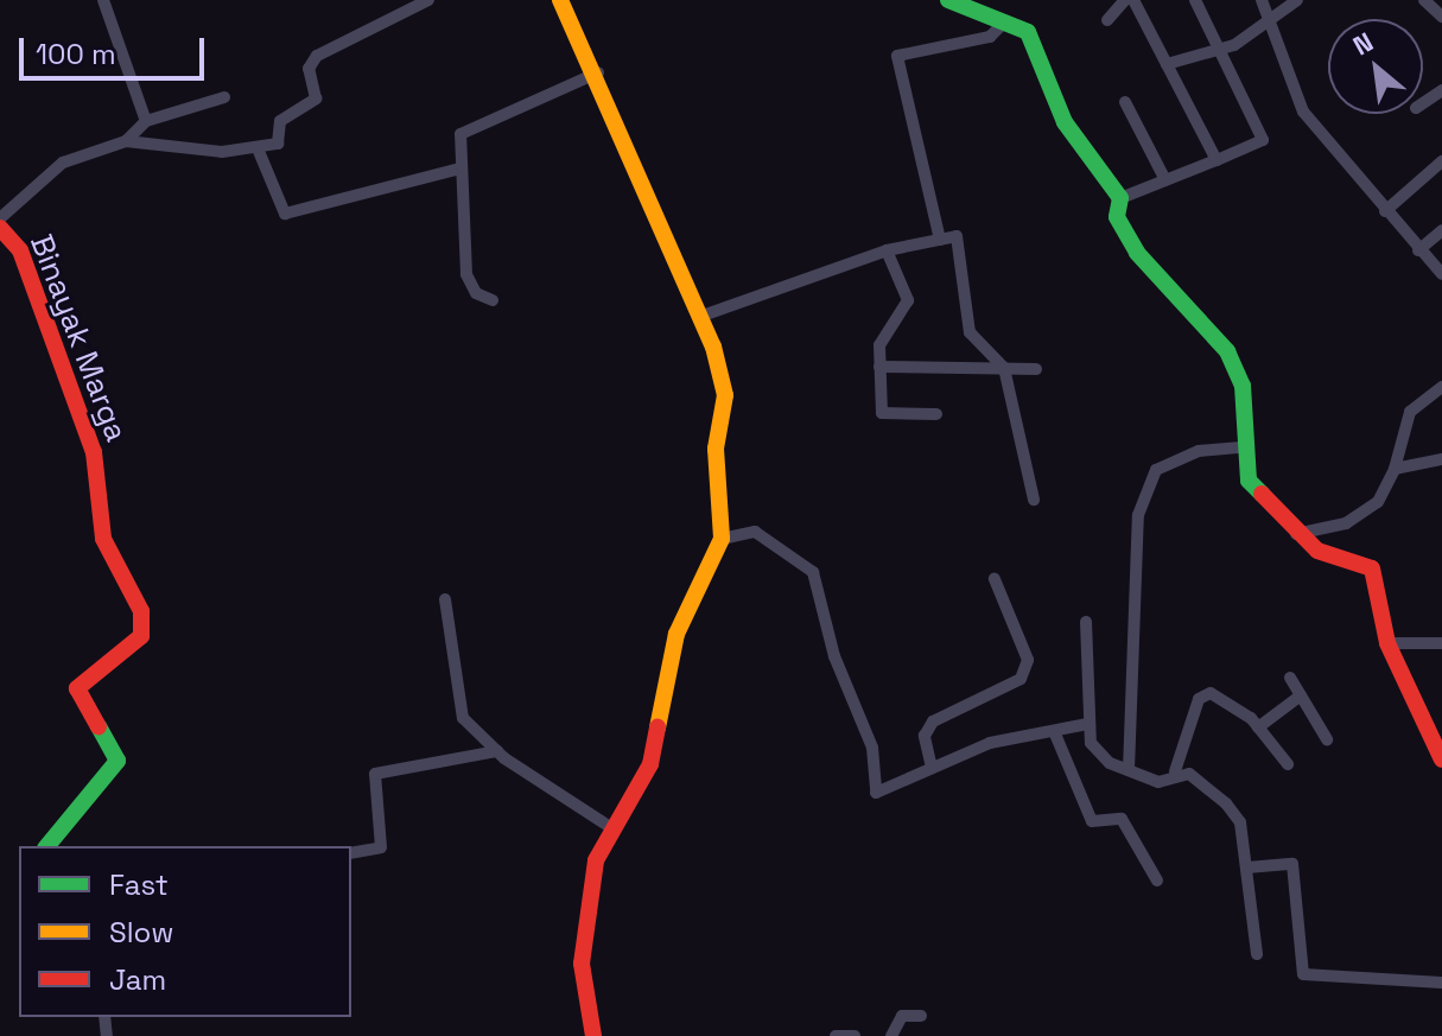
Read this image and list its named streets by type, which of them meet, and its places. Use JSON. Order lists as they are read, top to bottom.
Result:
{
  "streets": {
    "street": ["Binayak Marga"]
  },
  "legend": ["Fast", "Slow", "Jam"],
  "scale_bar": "100 m",
  "north": "top left"
}
